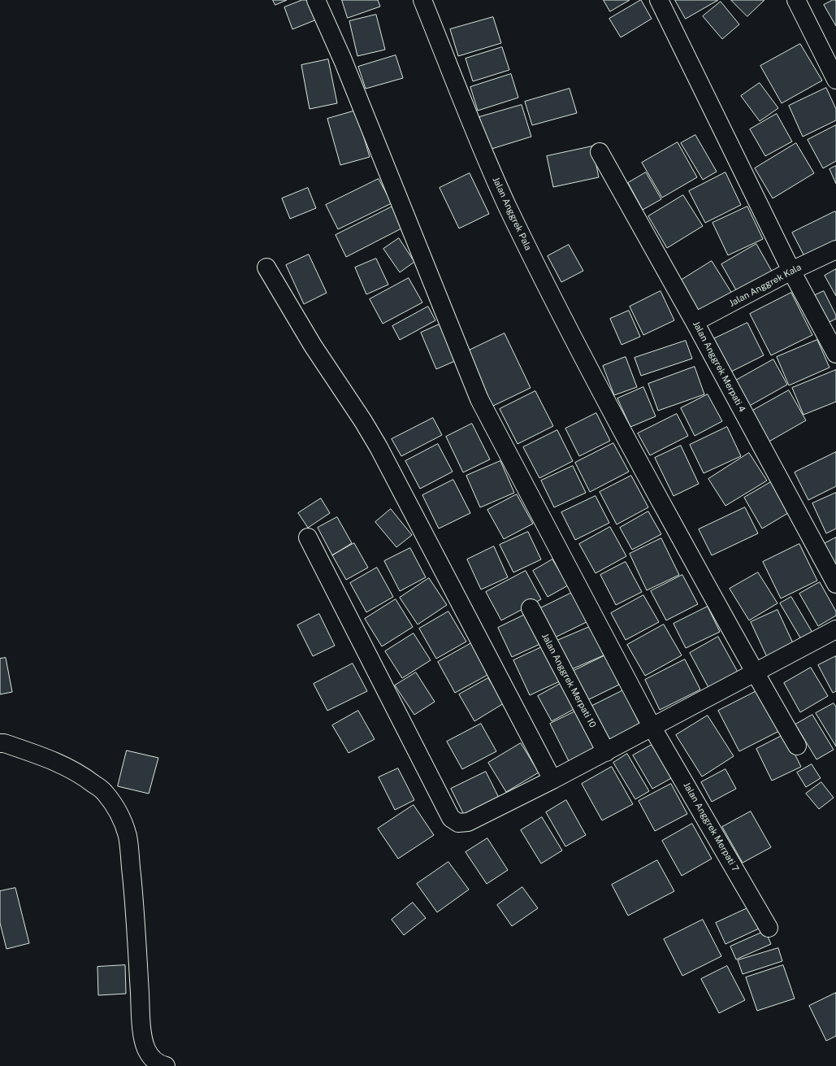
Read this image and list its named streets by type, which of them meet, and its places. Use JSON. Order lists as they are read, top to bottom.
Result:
{
  "streets": {
    "street": [
      "Jalan Anggrek Pala",
      "Jalan Anggrek Kala",
      "Jalan Anggrek Merpati 4",
      "Jalan Anggrek Merpati 10",
      "Jalan Anggrek Merpati 7"
    ]
  },
  "crossings": [
    ["Jalan Anggrek Kala", "Jalan Anggrek Merpati 4"]
  ]
}
